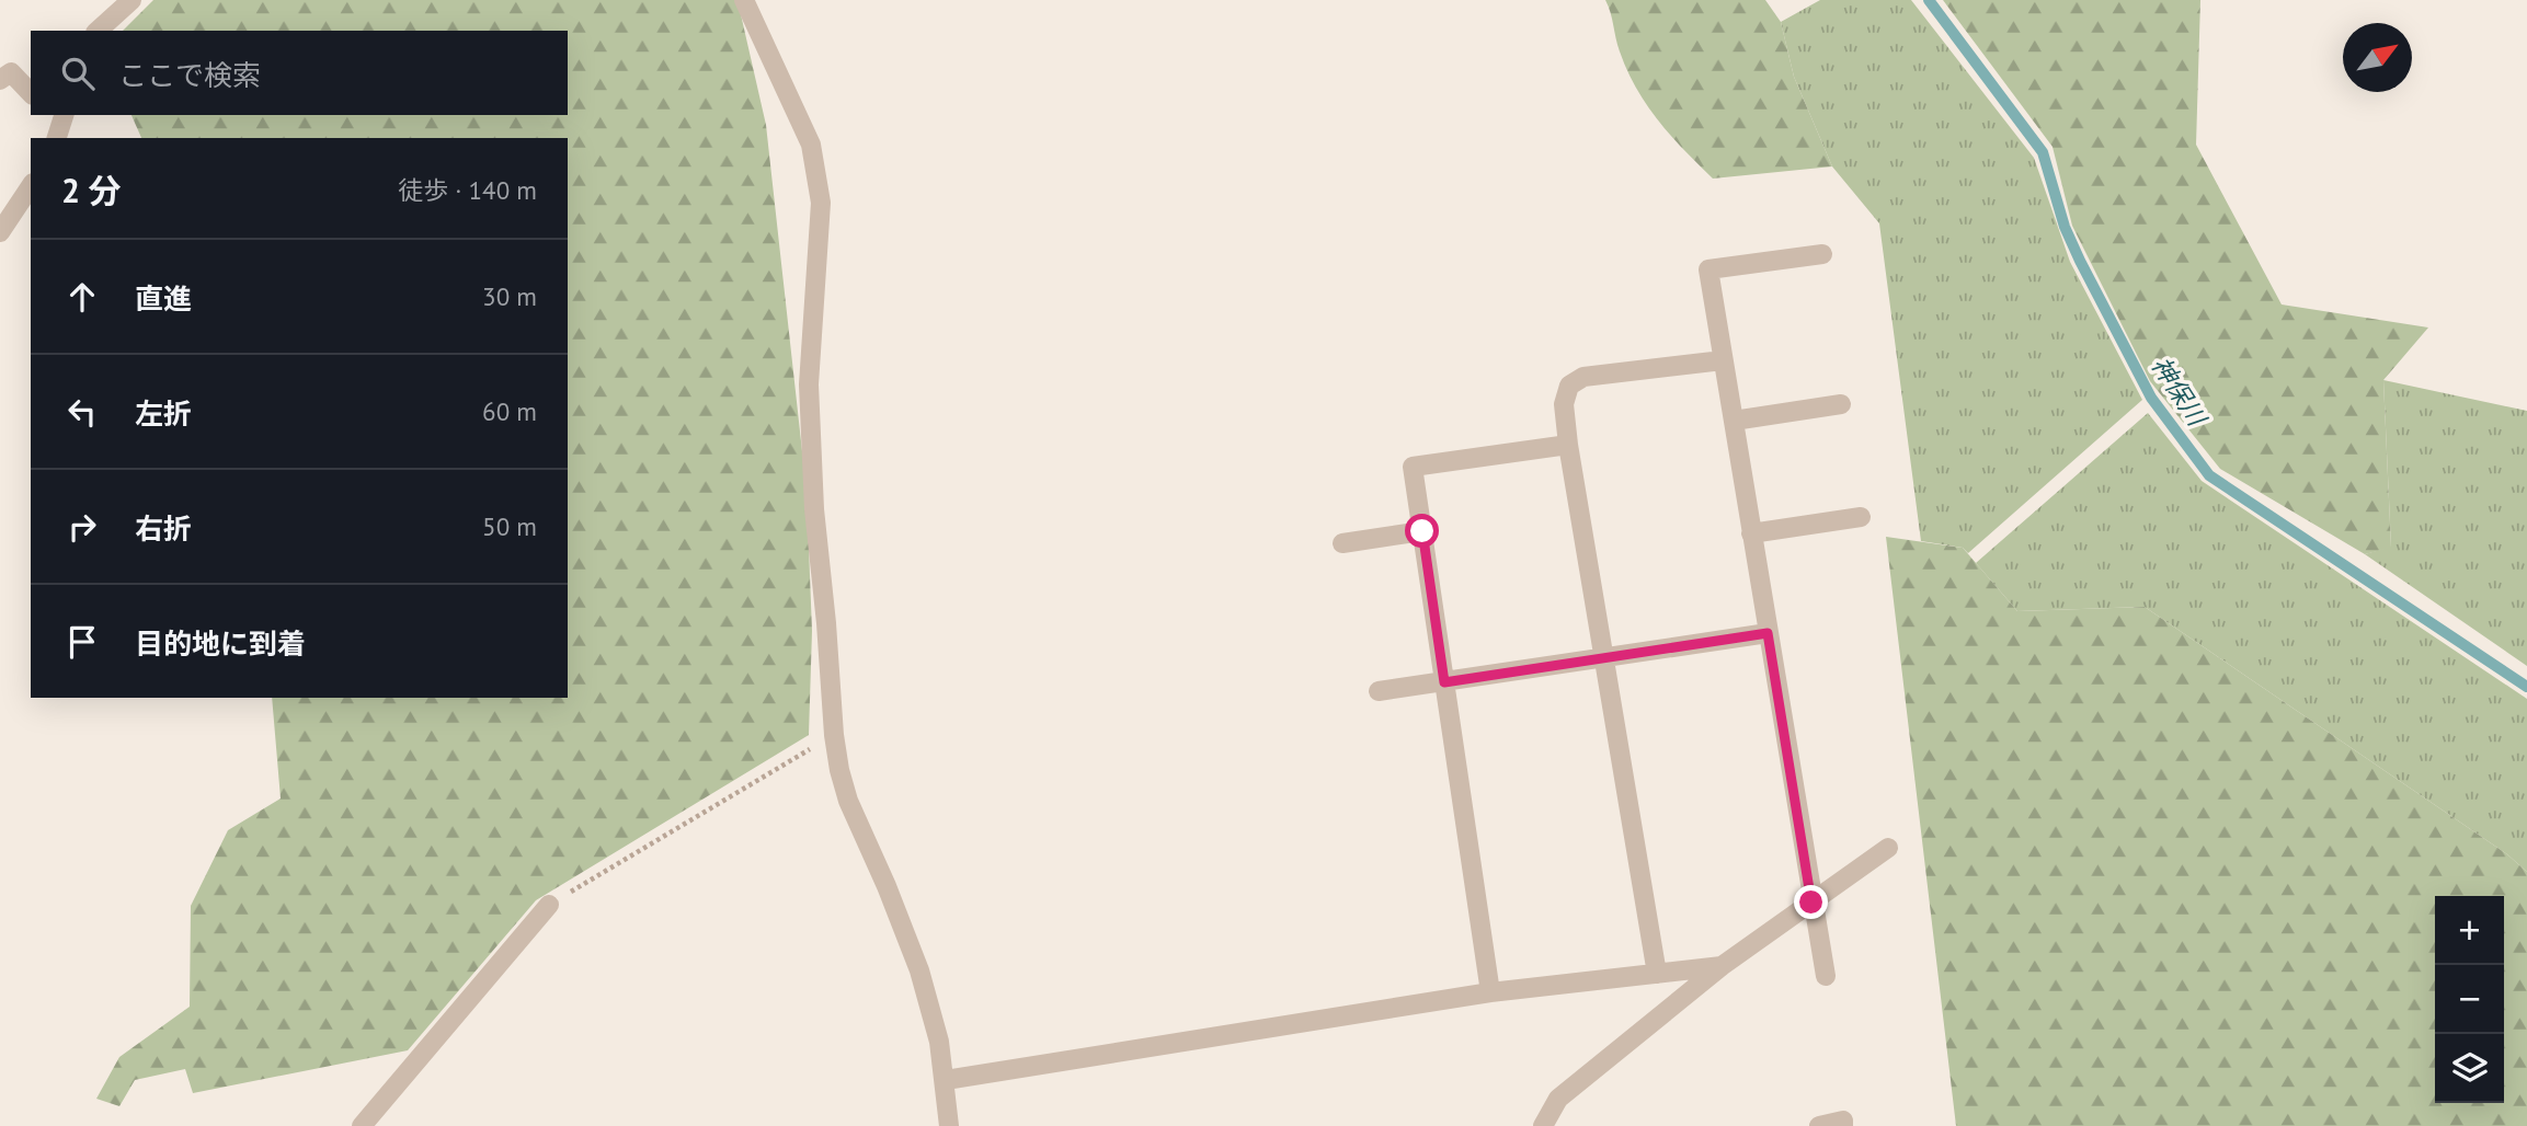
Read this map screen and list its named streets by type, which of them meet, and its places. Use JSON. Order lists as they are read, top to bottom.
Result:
{
  "water": ["神保川"],
  "north": "top right",
  "page": {
    "search": "ここで検索",
    "heading": ["2 分", "徒歩 · 140 m"],
    "list": [
      ["直進", "30 m"],
      ["左折", "60 m"],
      ["右折", "50 m"],
      "目的地に到着"
    ],
    "map_buttons": ["+", "−"]
  }
}
